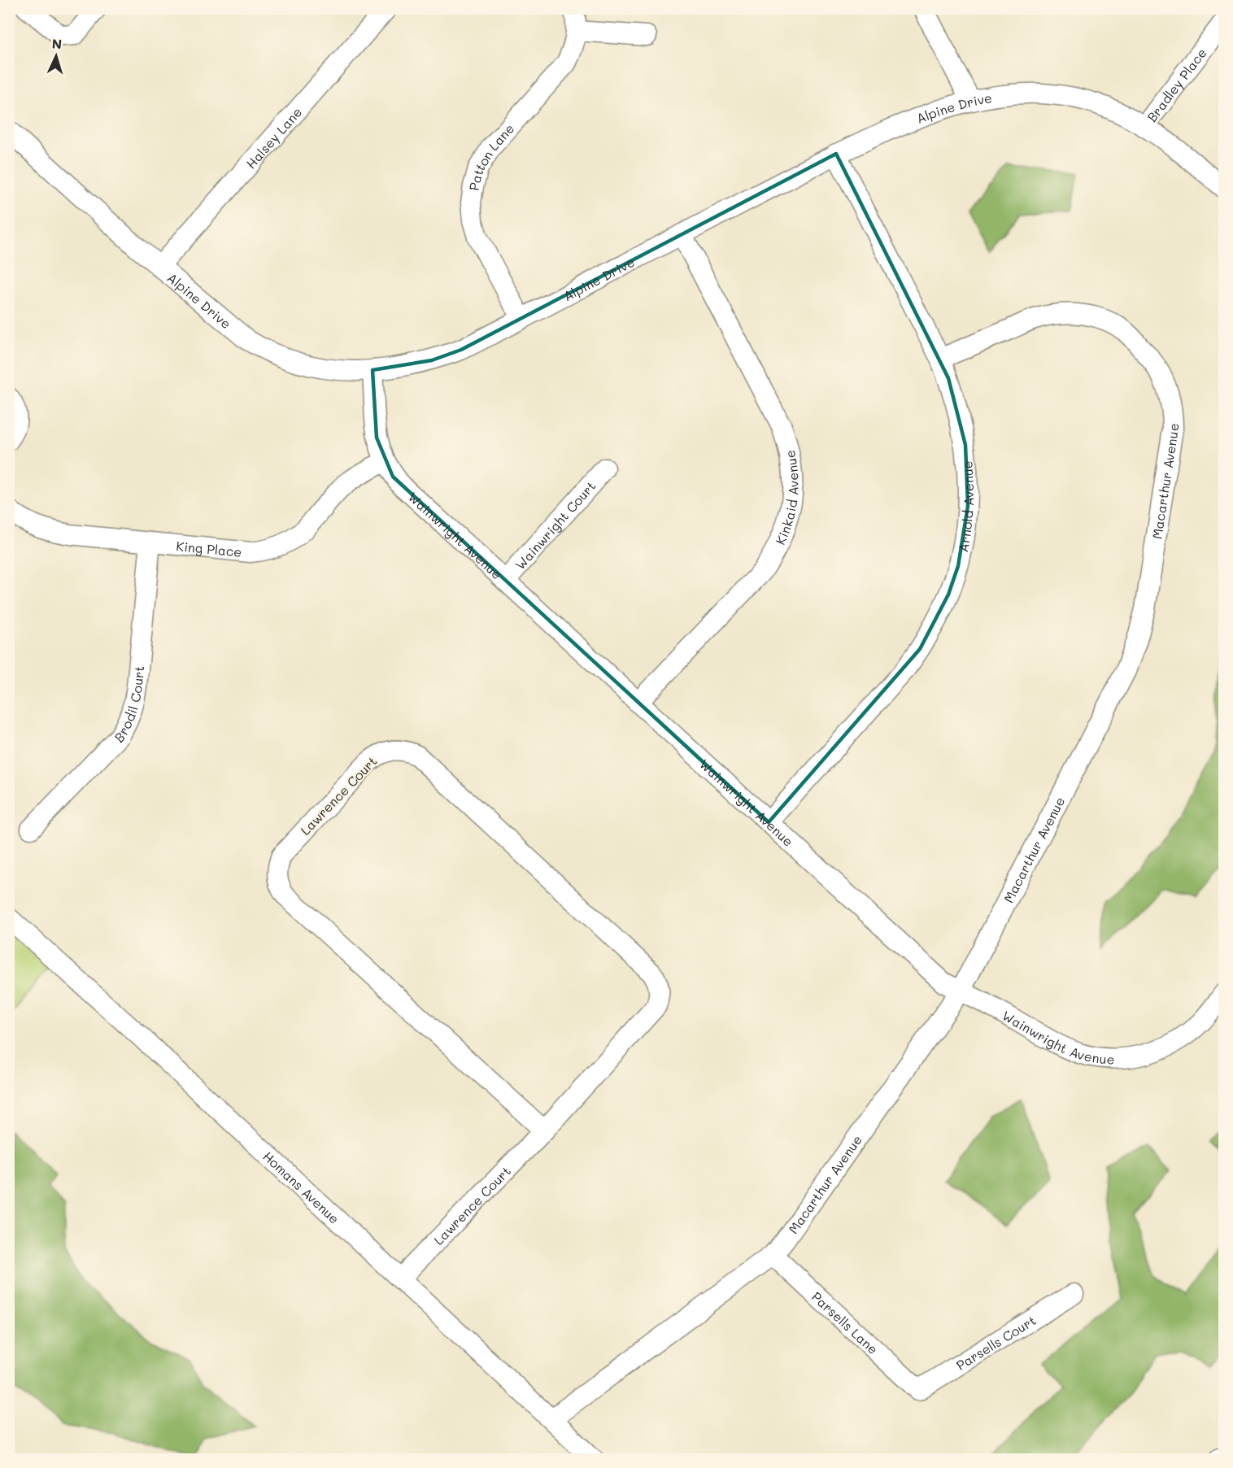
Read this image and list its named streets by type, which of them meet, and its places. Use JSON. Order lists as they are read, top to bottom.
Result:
{
  "streets": {
    "street": [
      "Bradley Place",
      "Alpine Drive",
      "Halsey Lane",
      "Patton Lane",
      "Macarthur Avenue",
      "Kinkaid Avenue",
      "Arnold Avenue",
      "Wainwright Court",
      "Wainwright Avenue",
      "King Place",
      "Brodil Court",
      "Lawrence Court",
      "Homans Avenue",
      "Parsells Lane",
      "Parsells Court"
    ]
  },
  "crossings": [
    ["Bradley Place", "Alpine Drive"],
    ["Alpine Drive", "Halsey Lane"],
    ["Alpine Drive", "Patton Lane"],
    ["Alpine Drive", "Kinkaid Avenue"],
    ["Alpine Drive", "Arnold Avenue"],
    ["Alpine Drive", "Wainwright Avenue"],
    ["Macarthur Avenue", "Arnold Avenue"],
    ["Macarthur Avenue", "Wainwright Avenue"],
    ["Macarthur Avenue", "Homans Avenue"],
    ["Macarthur Avenue", "Parsells Lane"],
    ["Kinkaid Avenue", "Wainwright Avenue"],
    ["Arnold Avenue", "Wainwright Avenue"],
    ["Wainwright Court", "Wainwright Avenue"],
    ["Wainwright Avenue", "King Place"],
    ["King Place", "Brodil Court"],
    ["Lawrence Court", "Homans Avenue"],
    ["Parsells Lane", "Parsells Court"]
  ],
  "north": "top"
}
